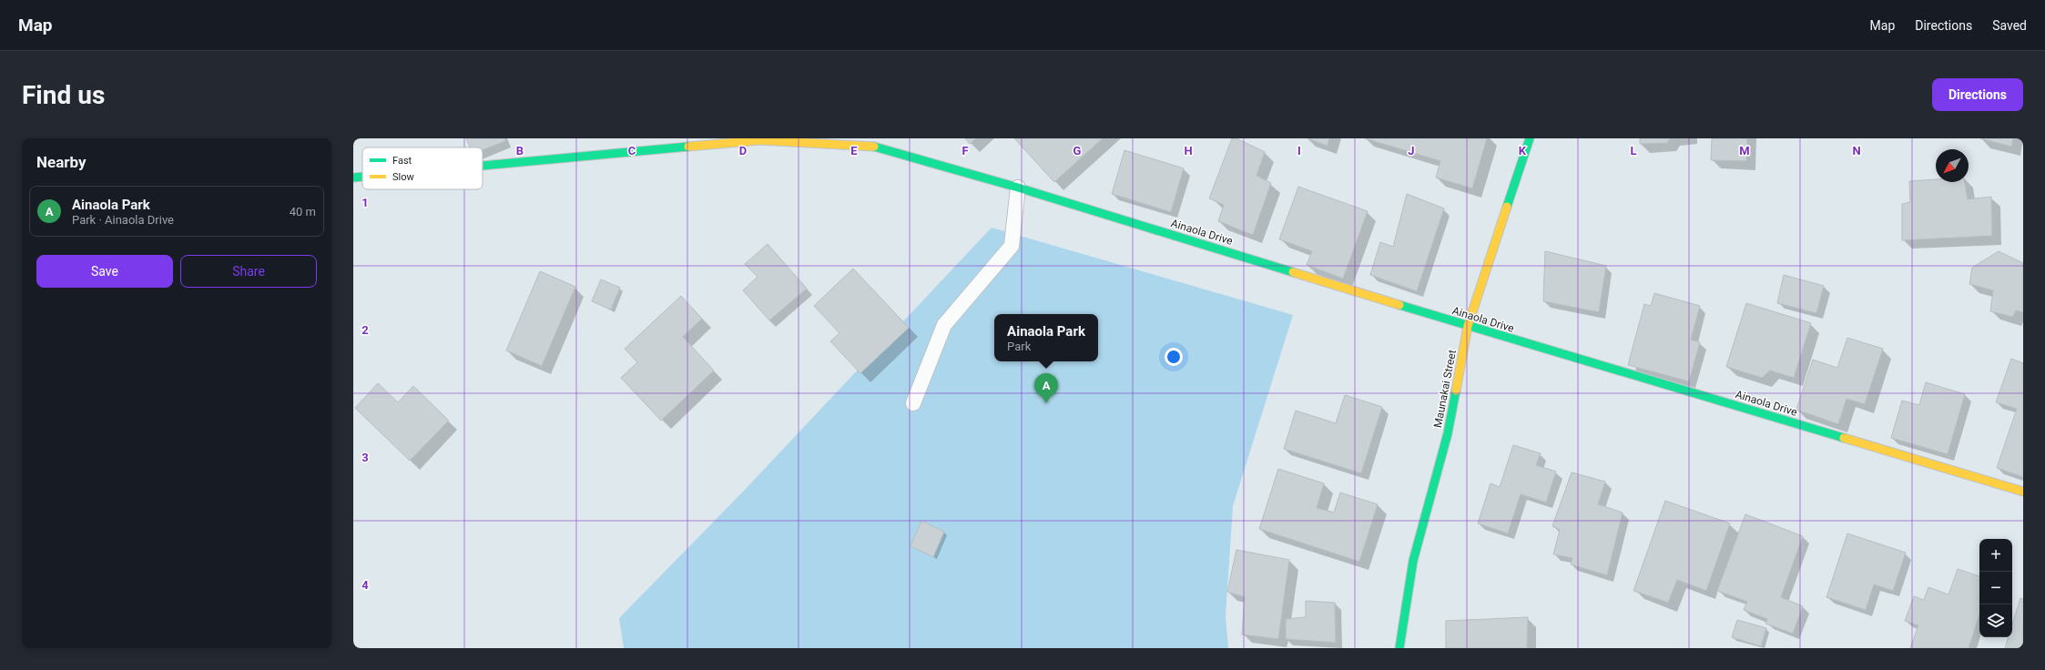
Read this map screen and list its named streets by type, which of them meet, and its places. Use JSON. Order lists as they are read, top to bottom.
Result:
{
  "streets": {
    "street": ["Ainaola Drive", "Maunakai Street"]
  },
  "crossings": [
    ["Ainaola Drive", "Maunakai Street"]
  ],
  "legend": ["Fast", "Slow"],
  "north": "bottom left",
  "page": {
    "header": "Map",
    "nav": ["Map", "Directions", "Saved"],
    "buttons": [
      "Directions",
      ["Save", "Share"]
    ],
    "title": "Find us",
    "heading": "Nearby",
    "list": [
      {
        "mark": "A",
        "name": "Ainaola Park",
        "note": "Park · Ainaola Drive",
        "value": "40 m"
      }
    ],
    "popup": ["Ainaola Park", "Park"],
    "pins": "A",
    "map_buttons": ["+", "−"]
  },
  "grid": {
    "columns": [
      "B",
      "C",
      "D",
      "E",
      "F",
      "G",
      "H",
      "I",
      "J",
      "K",
      "L",
      "M",
      "N"
    ],
    "rows": [
      "1",
      "2",
      "3",
      "4"
    ]
  }
}
